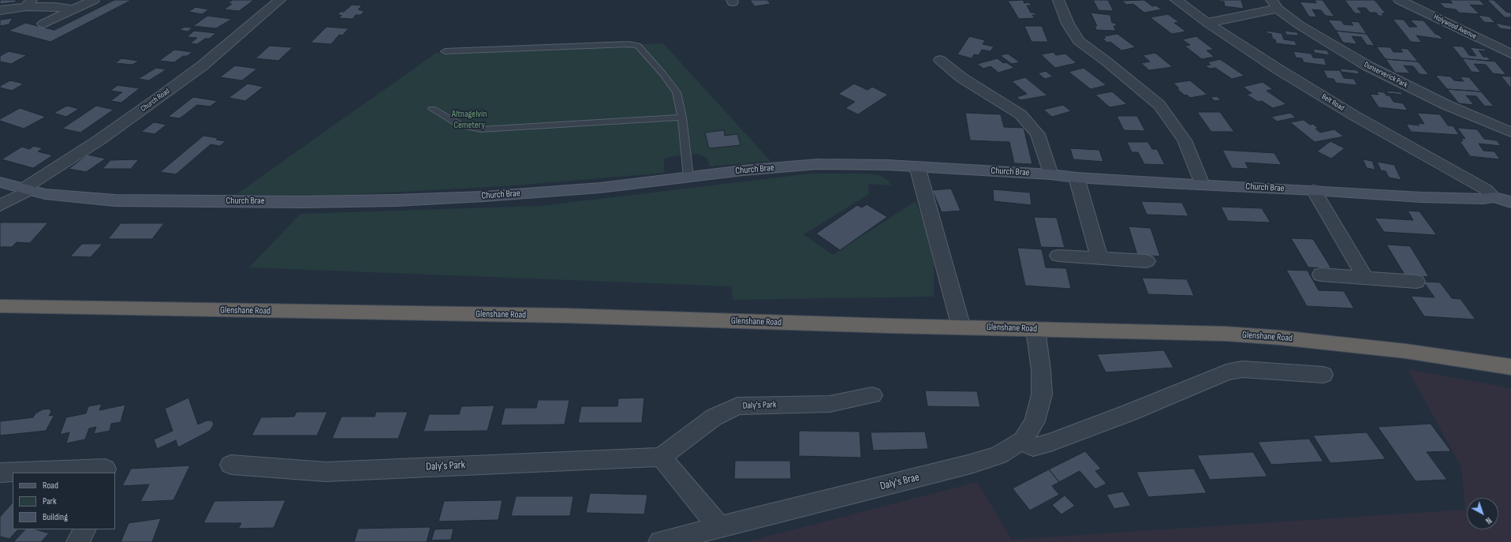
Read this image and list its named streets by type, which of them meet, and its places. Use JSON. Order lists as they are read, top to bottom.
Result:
{
  "streets": {
    "highway": ["Glenshane Road"],
    "main road": ["Church Brae"],
    "street": [
      "Holywood Avenue",
      "Dunserverick Park",
      "Church Road",
      "Belt Road",
      "Daly's Park",
      "Daly's Brae"
    ]
  },
  "crossings": [
    ["Church Road", "Church Brae"],
    ["Belt Road", "Church Brae"],
    ["Glenshane Road", "Daly's Brae"]
  ],
  "parks": ["Altnagelvin Cemetery"],
  "legend": ["Road", "Park", "Building"],
  "north": "bottom right"
}
